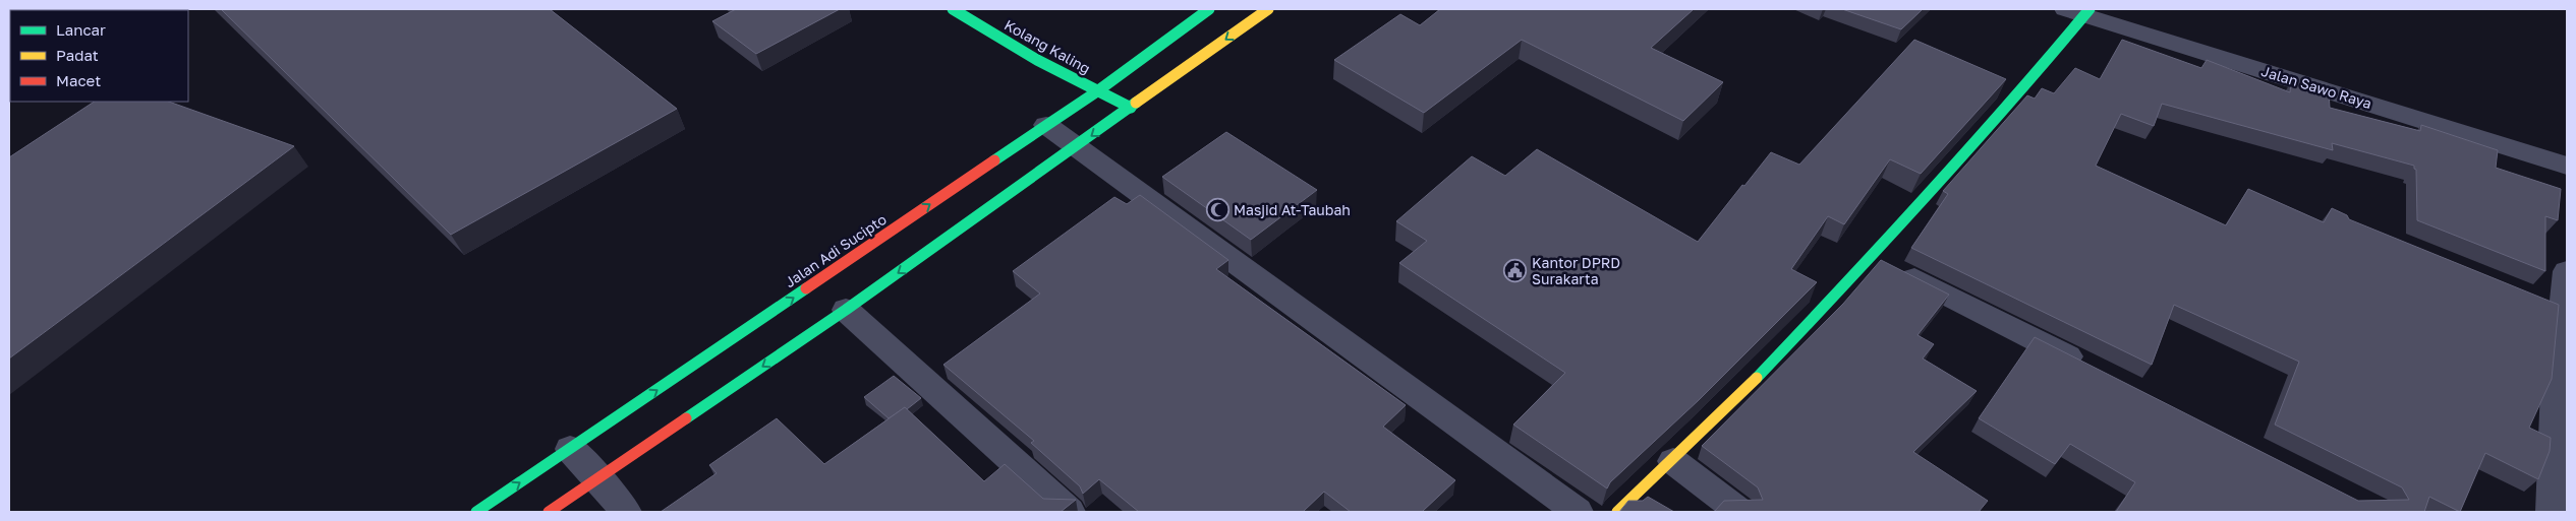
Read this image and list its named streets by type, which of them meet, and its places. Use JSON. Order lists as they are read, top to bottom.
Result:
{
  "streets": {
    "main road": ["Kolang Kaling", "Jalan Adi Sucipto"],
    "street": ["Jalan Sawo Raya"]
  },
  "crossings": [
    ["Kolang Kaling", "Jalan Adi Sucipto"]
  ],
  "places": {
    "mosque": ["Masjid At-Taubah"],
    "public building": ["Kantor DPRD Surakarta"]
  },
  "legend": ["Lancar", "Padat", "Macet"]
}
